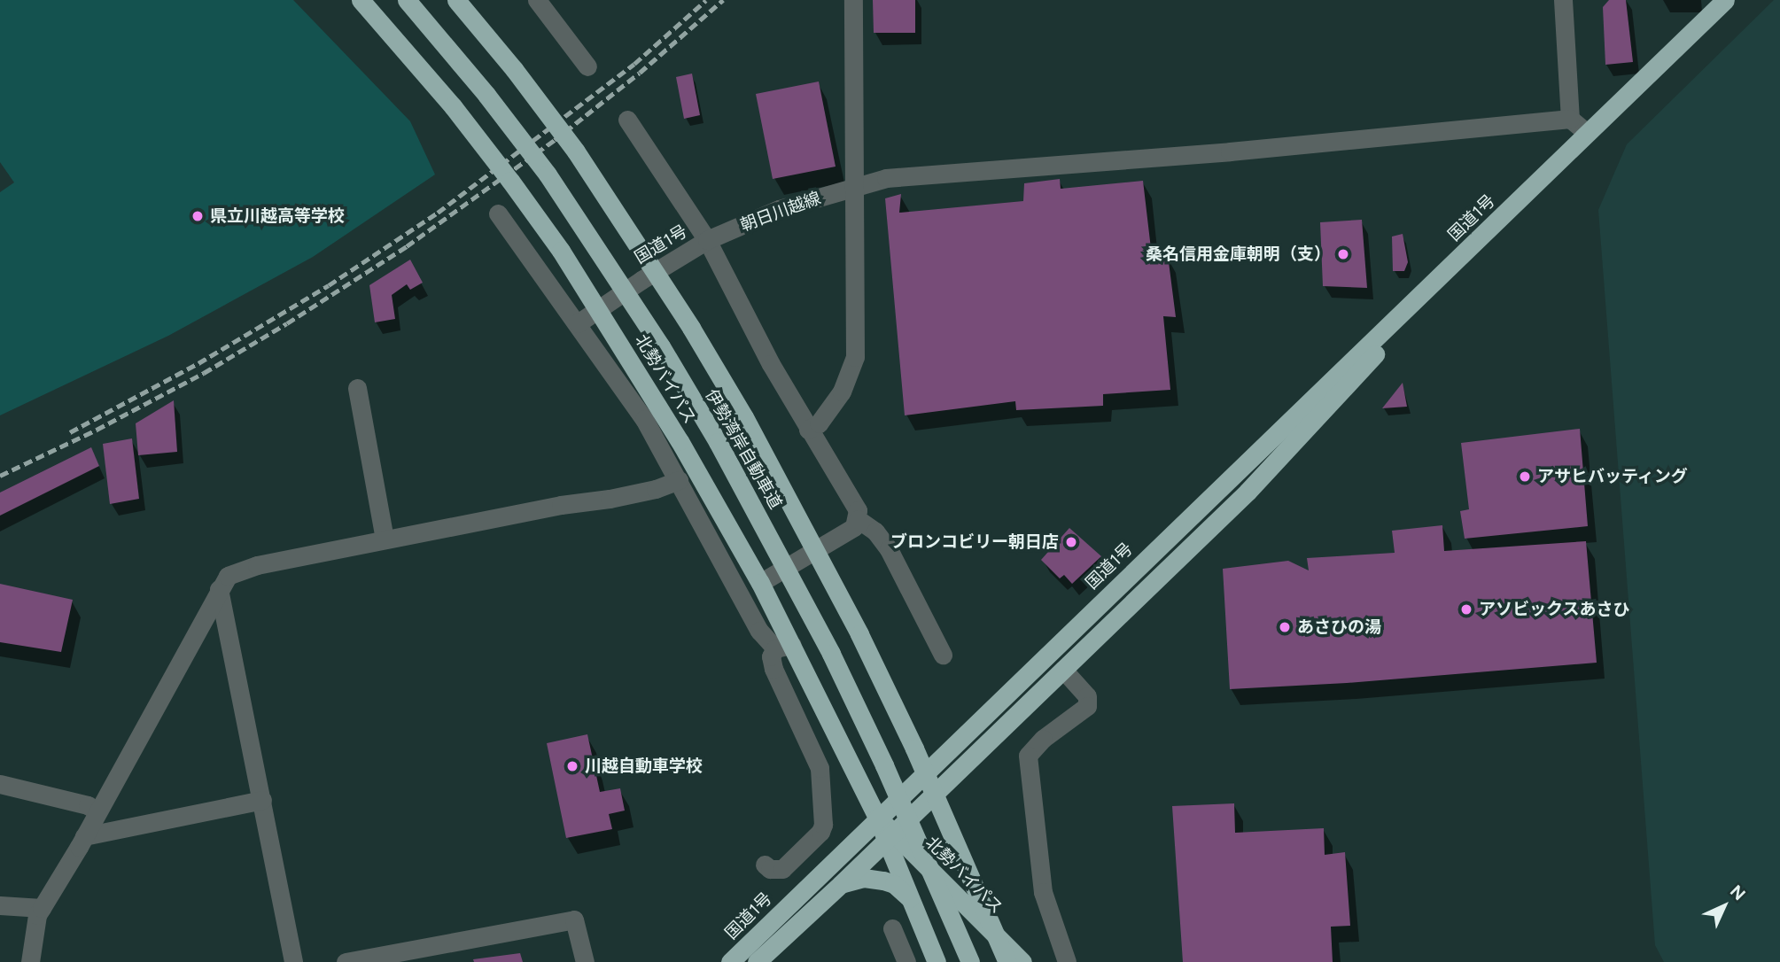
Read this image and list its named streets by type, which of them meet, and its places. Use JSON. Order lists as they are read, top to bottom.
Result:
{
  "streets": {
    "highway": ["国道1号", "北勢バイパス", "伊勢湾岸自動車道"],
    "street": ["朝日川越線"]
  },
  "crossings": [
    ["朝日川越線", "国道1号"],
    ["国道1号", "北勢バイパス"]
  ],
  "places": [
    "県立川越高等学校",
    "桑名信用金庫朝明（支）",
    "アサヒバッティング",
    "ブロンコビリー朝日店",
    "アソビックスあさひ",
    "あさひの湯",
    "川越自動車学校"
  ],
  "north": "top right"
}
